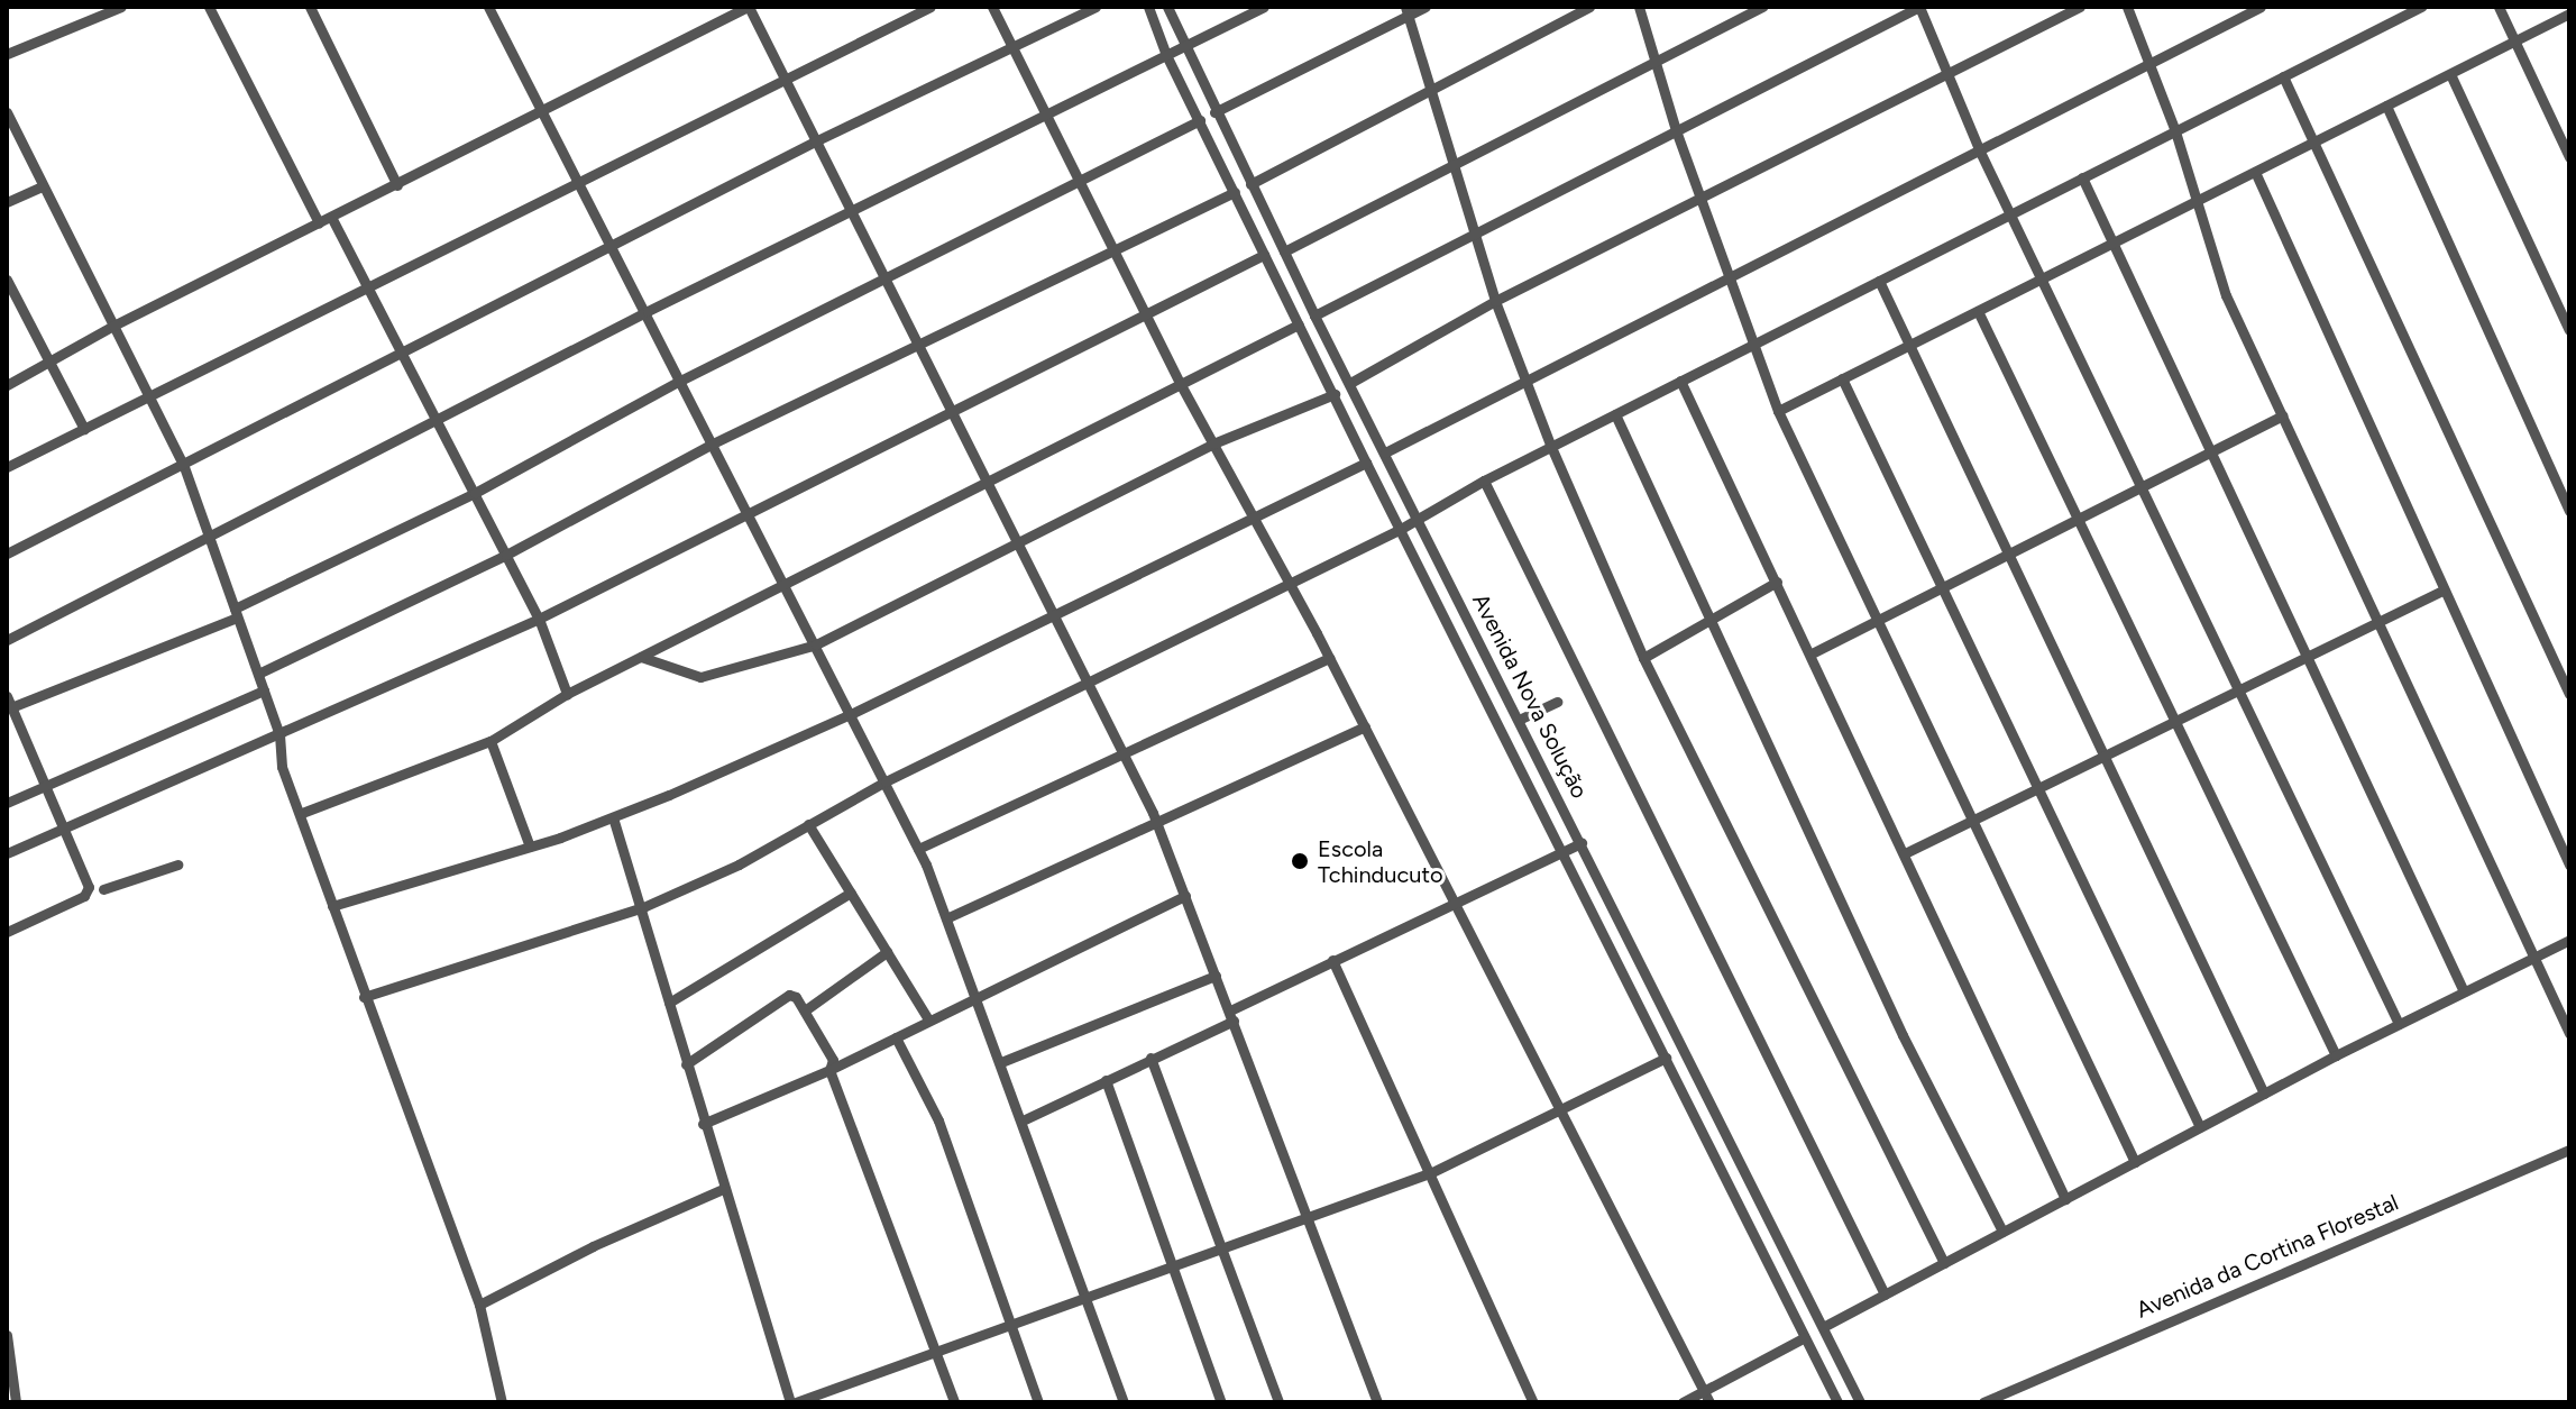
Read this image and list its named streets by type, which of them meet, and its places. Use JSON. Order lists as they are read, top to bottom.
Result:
{
  "streets": {
    "street": ["Avenida Nova Solução", "Avenida da Cortina Florestal"]
  },
  "places": ["Escola Tchinducuto"]
}
